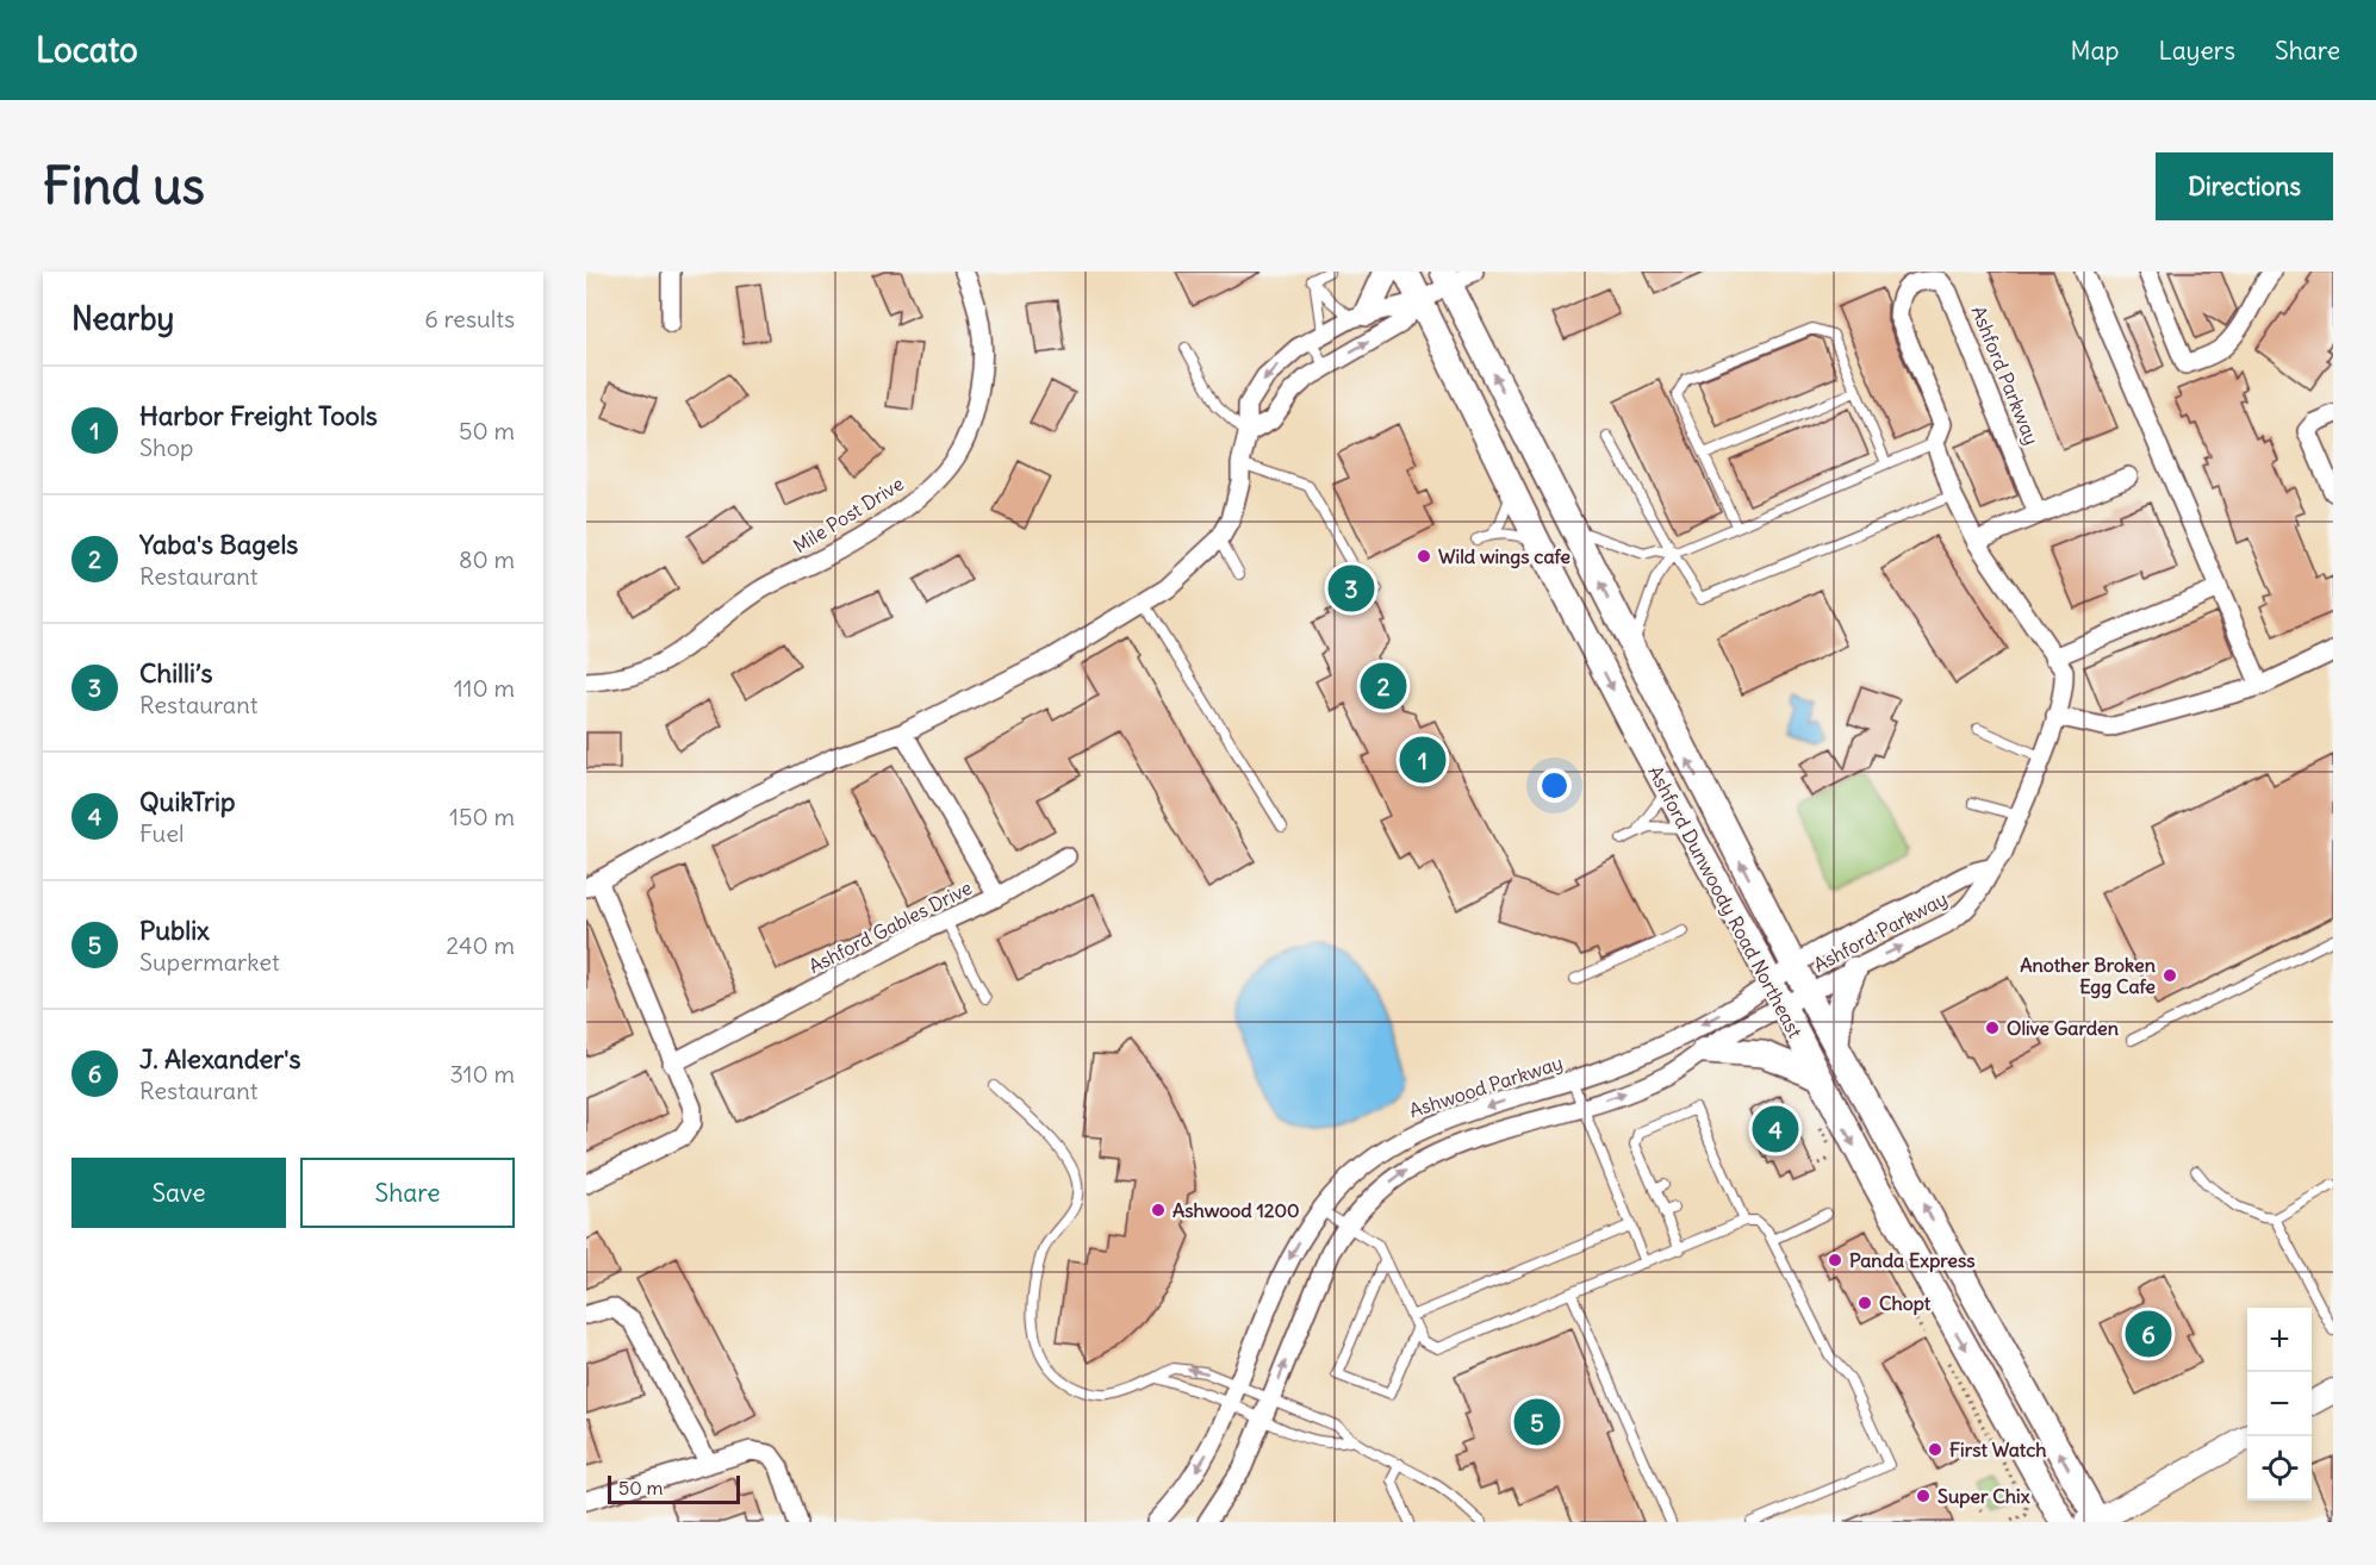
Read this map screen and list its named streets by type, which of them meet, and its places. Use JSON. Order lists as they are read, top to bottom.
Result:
{
  "streets": {
    "main road": ["Ashford Dunwoody Road Northeast"],
    "street": [
      "Ashford Parkway",
      "Mile Post Drive",
      "Ashford Gables Drive",
      "Ashwood Parkway"
    ]
  },
  "crossings": [
    ["Ashford Parkway", "Ashford Dunwoody Road Northeast"],
    ["Ashford Parkway", "Ashwood Parkway"],
    ["Ashford Dunwoody Road Northeast", "Ashwood Parkway"]
  ],
  "places": [
    "Wild wings cafe",
    "Another Broken Egg Cafe",
    "Olive Garden",
    "Ashwood 1200",
    "Panda Express",
    "Chopt",
    "First Watch",
    "Super Chix"
  ],
  "scale_bar": "50 m",
  "page": {
    "header": "Locato",
    "nav": ["Map", "Layers", "Share"],
    "buttons": [
      "Directions",
      ["Save", "Share"]
    ],
    "title": "Find us",
    "heading": ["Nearby", "6 results"],
    "list": [
      {
        "mark": "1",
        "name": "Harbor Freight Tools",
        "note": "Shop",
        "value": "50 m"
      },
      {
        "mark": "2",
        "name": "Yaba's Bagels",
        "note": "Restaurant",
        "value": "80 m"
      },
      {
        "mark": "3",
        "name": "Chilli’s",
        "note": "Restaurant",
        "value": "110 m"
      },
      {
        "mark": "4",
        "name": "QuikTrip",
        "note": "Fuel",
        "value": "150 m"
      },
      {
        "mark": "5",
        "name": "Publix",
        "note": "Supermarket",
        "value": "240 m"
      },
      {
        "mark": "6",
        "name": "J. Alexander's",
        "note": "Restaurant",
        "value": "310 m"
      }
    ],
    "pins": [
      "3",
      "2",
      "1",
      "4",
      "6",
      "5"
    ],
    "map_buttons": ["+", "−"],
    "scale": "50 m"
  }
}
